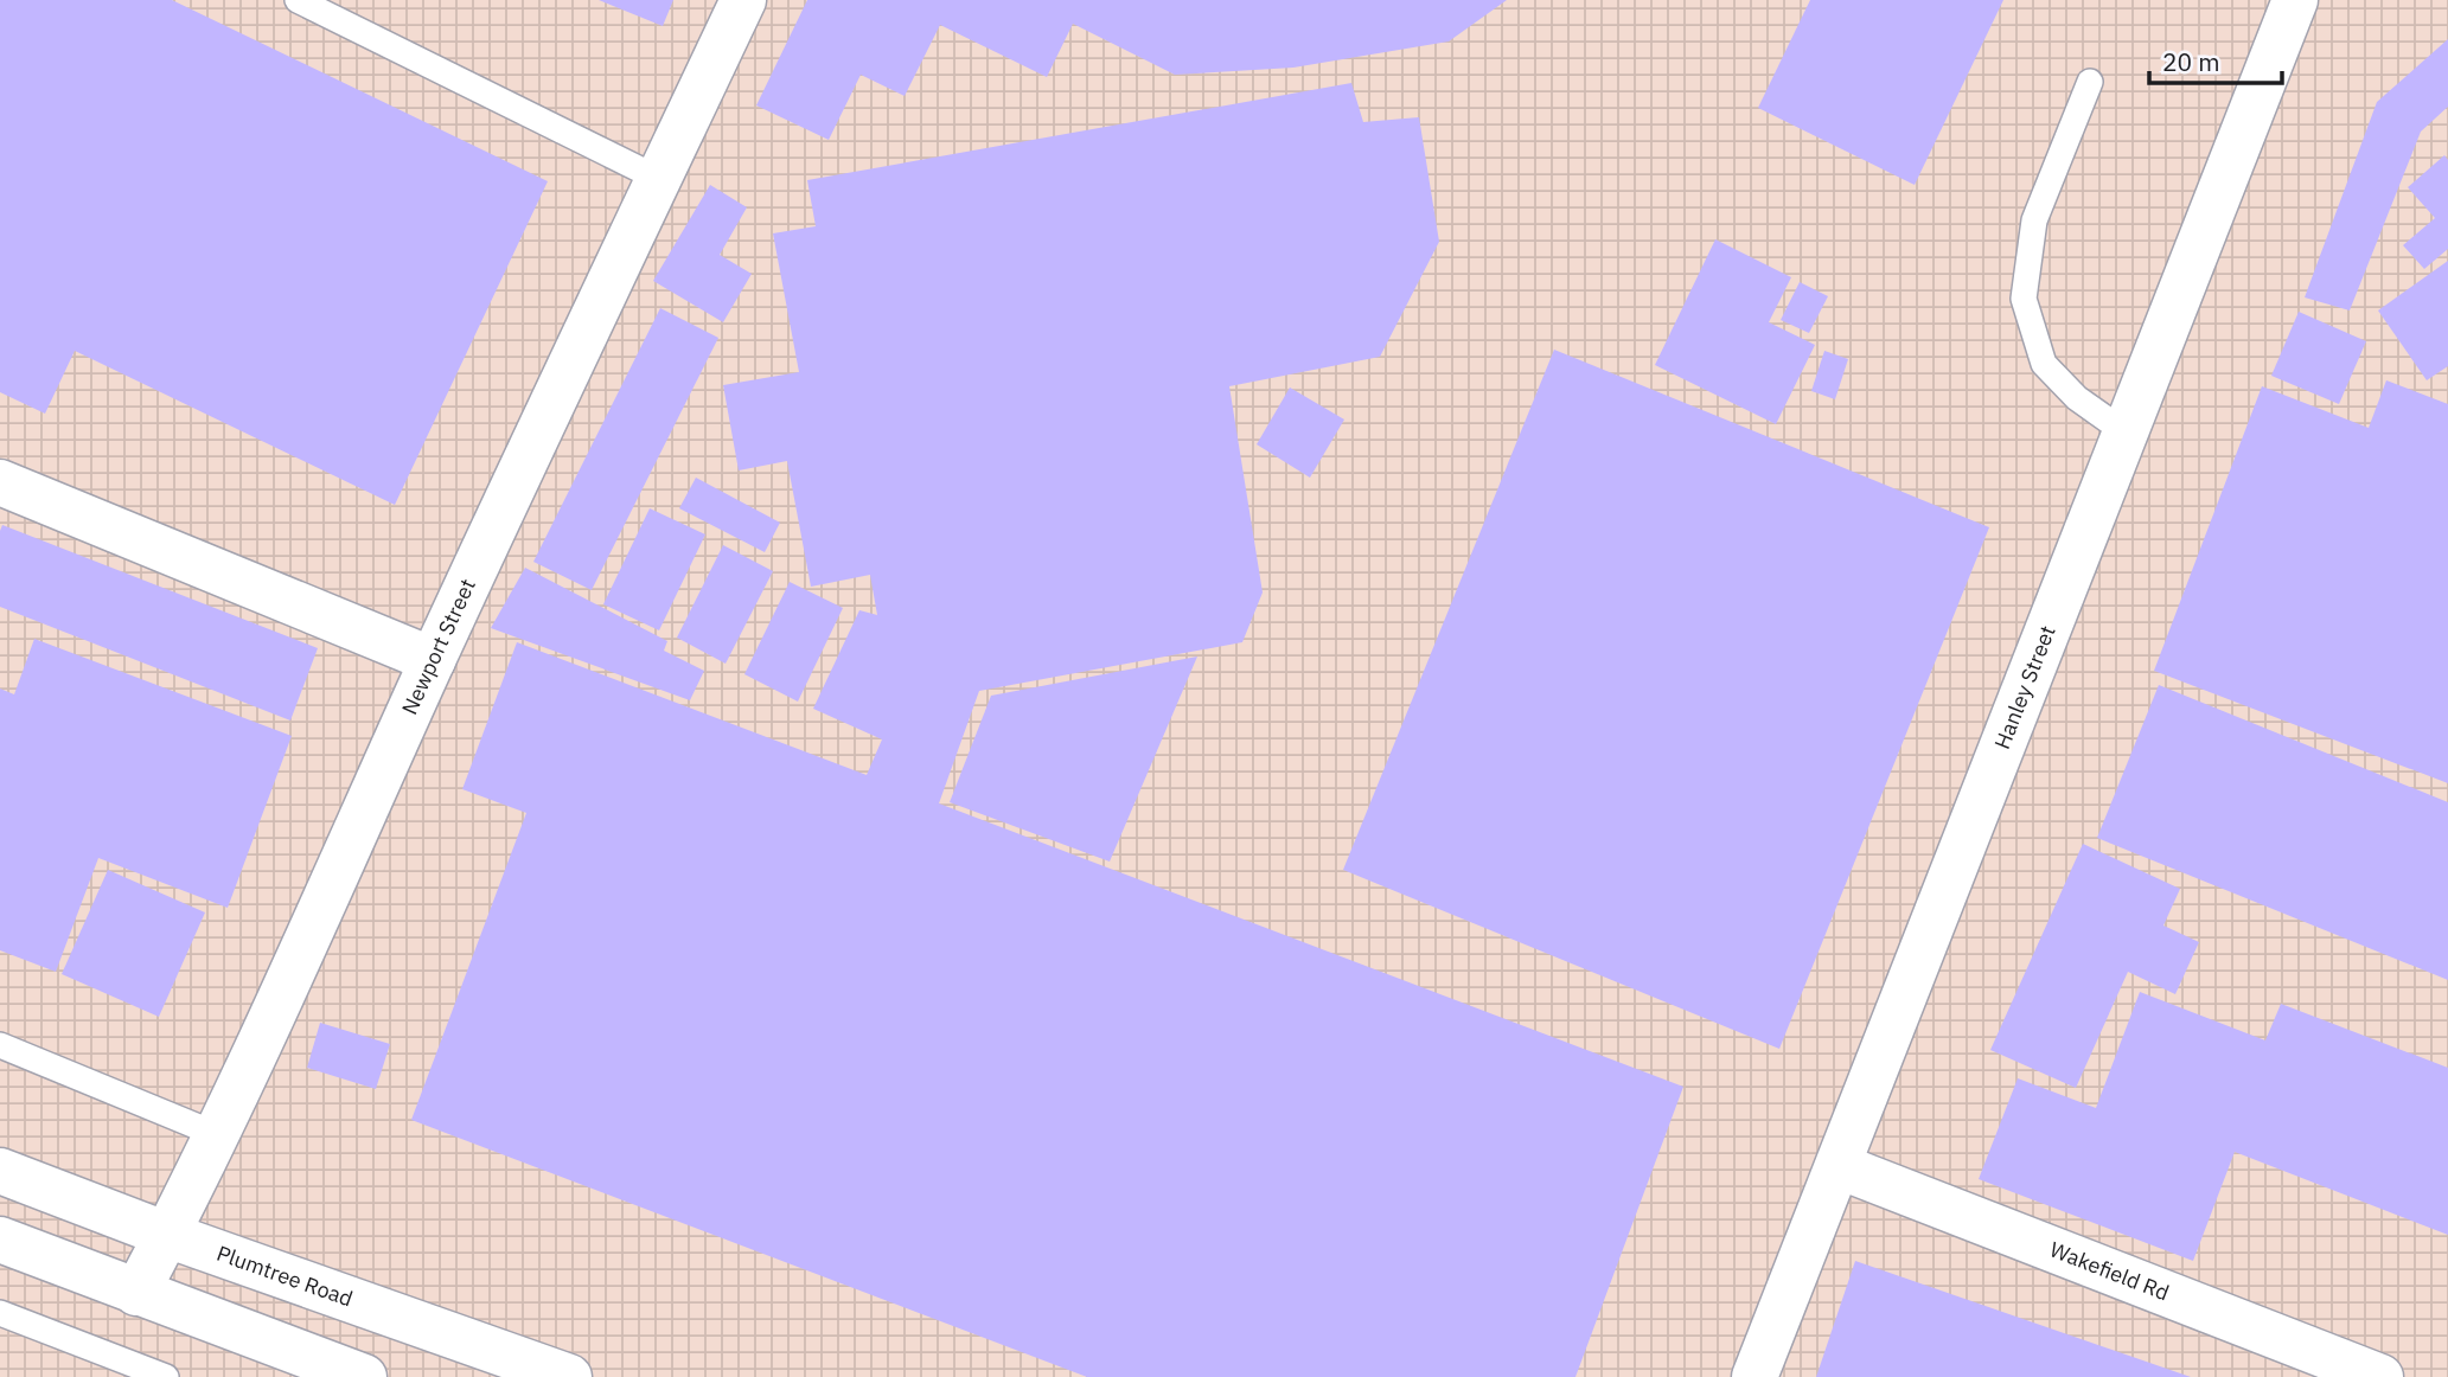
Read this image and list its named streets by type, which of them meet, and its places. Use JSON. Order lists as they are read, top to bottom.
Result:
{
  "streets": {
    "main road": [
      "Newport Street",
      "Hanley Street",
      "Wakefield Rd",
      "Plumtree Road"
    ]
  },
  "crossings": [
    ["Newport Street", "Plumtree Road"],
    ["Hanley Street", "Wakefield Rd"]
  ],
  "scale_bar": "20 m"
}
